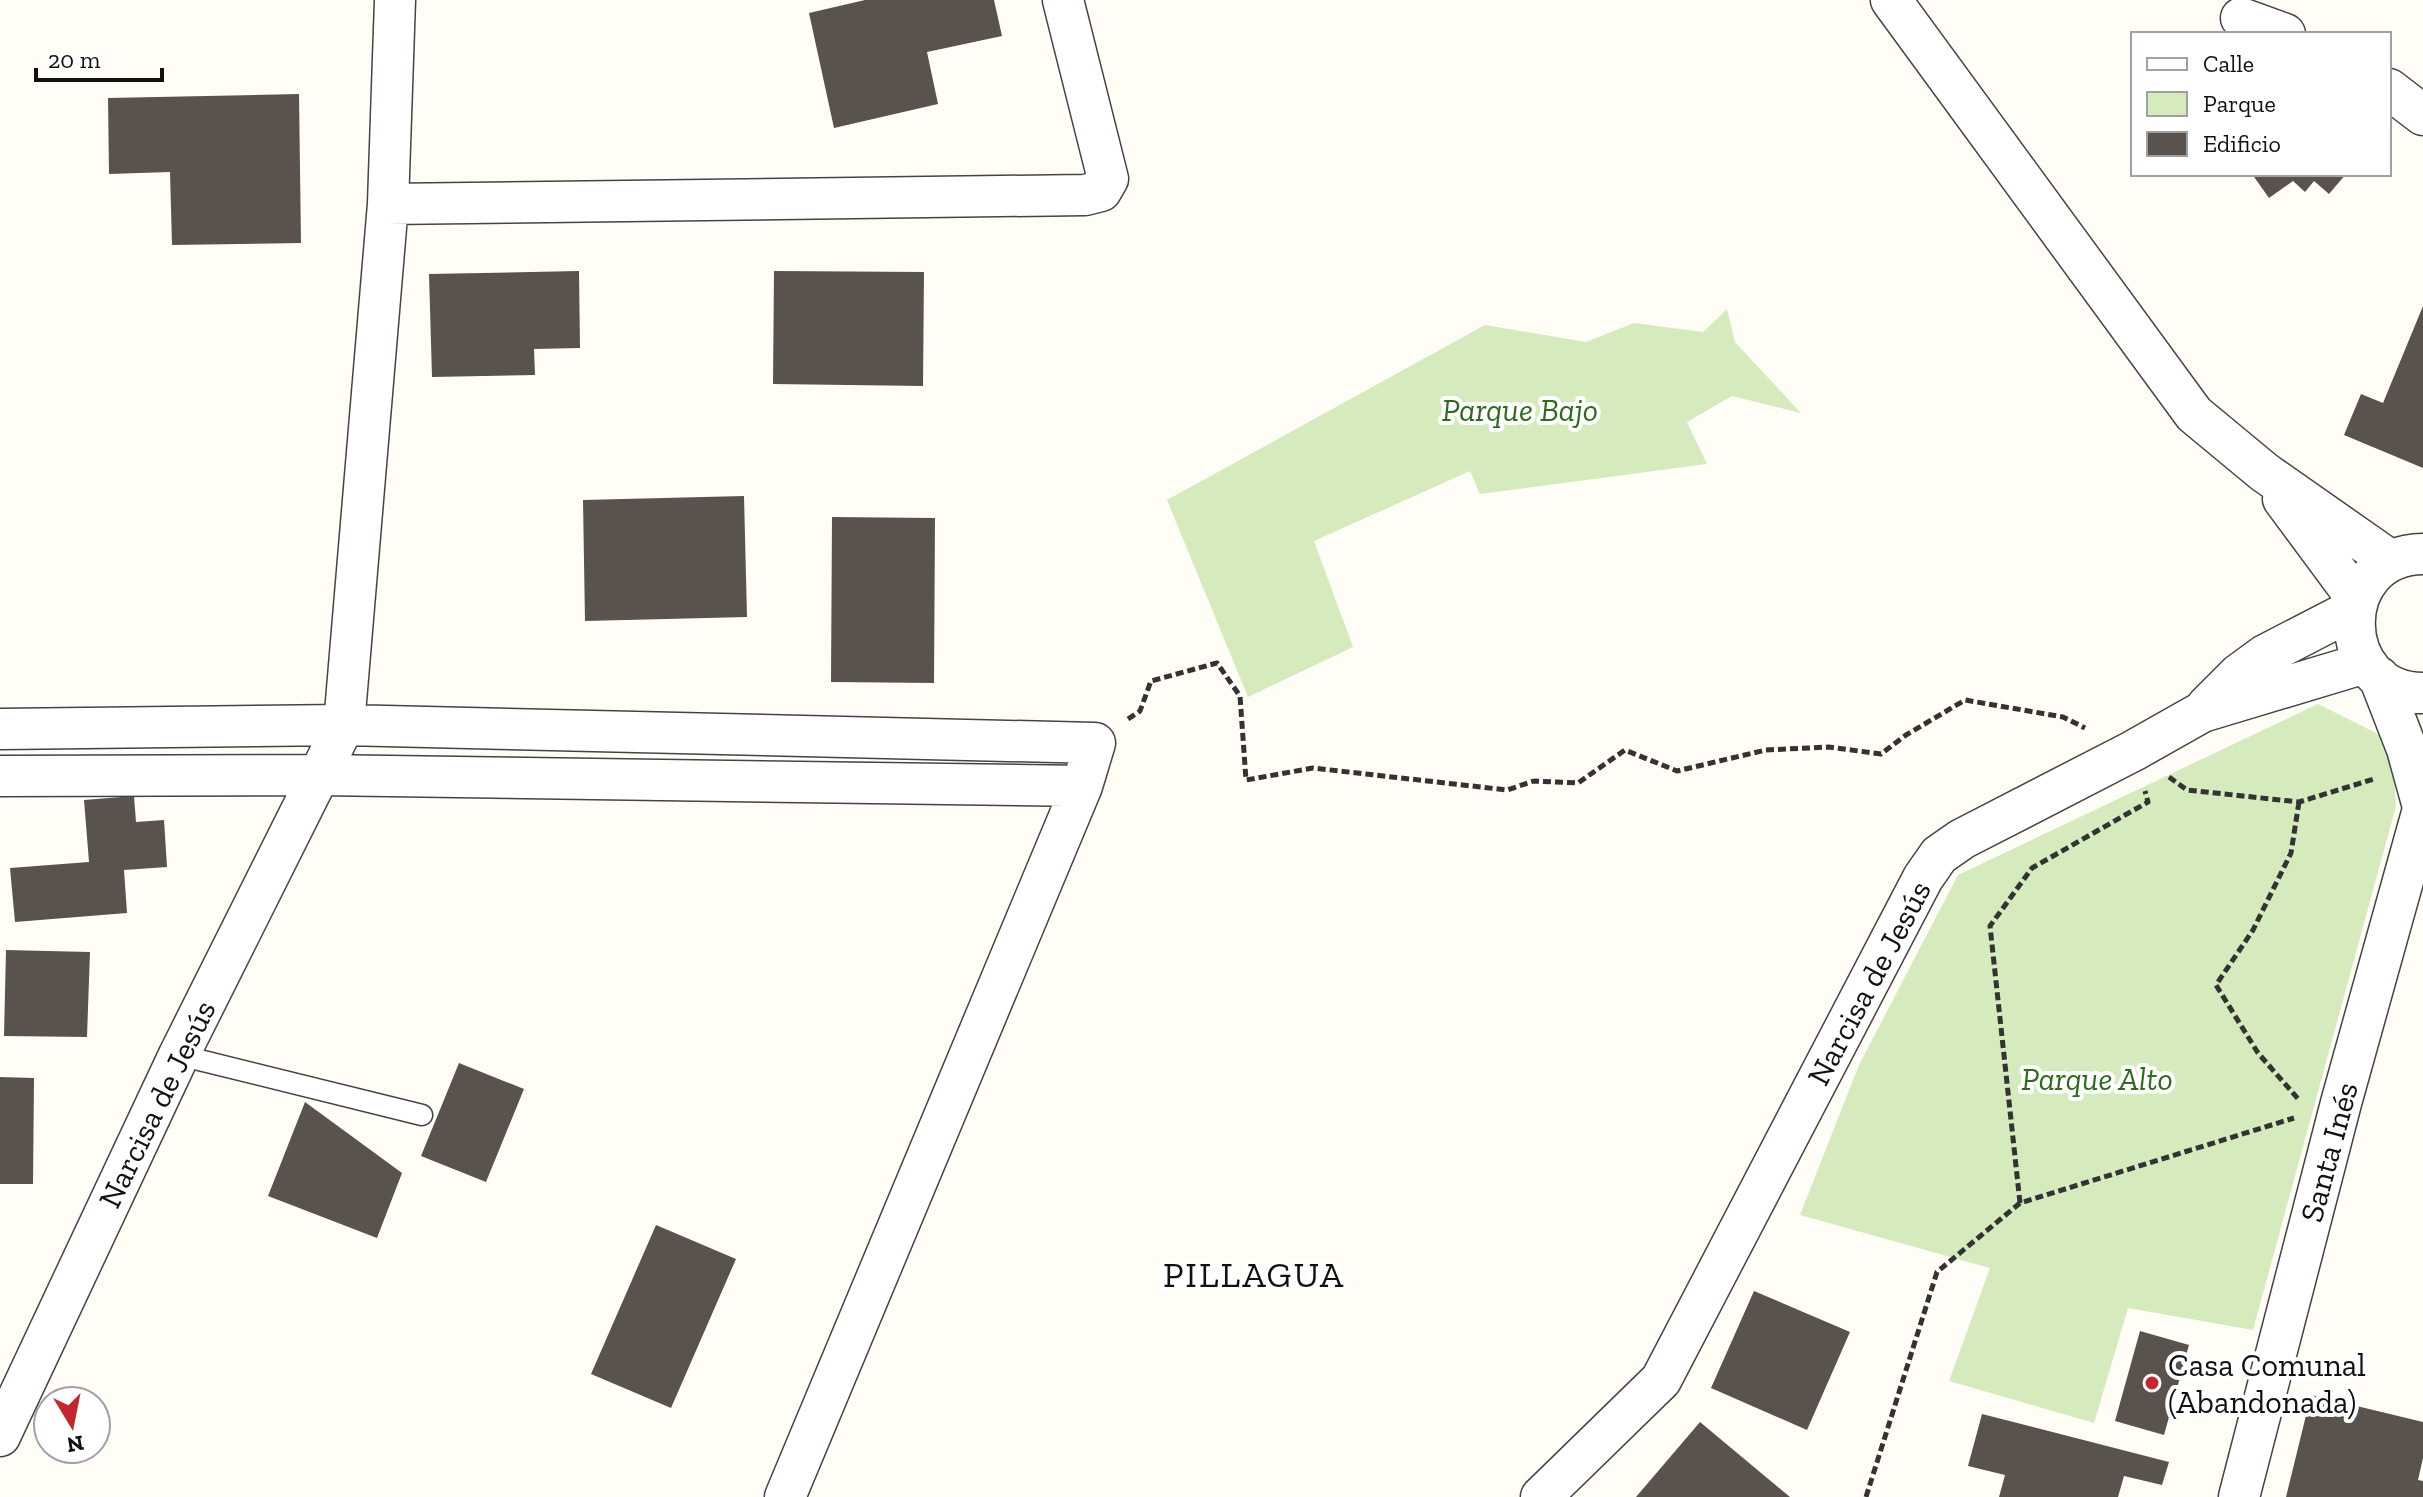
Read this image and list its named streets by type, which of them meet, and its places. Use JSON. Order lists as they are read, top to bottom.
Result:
{
  "streets": {
    "street": ["Narcisa de Jesús", "Santa Inés"]
  },
  "crossings": [
    ["Narcisa de Jesús", "Santa Inés"]
  ],
  "districts": ["PILLAGUA"],
  "parks": ["Parque Bajo", "Parque Alto"],
  "places": ["Casa Comunal (Abandonada)"],
  "legend": ["Calle", "Parque", "Edificio"],
  "scale_bar": "20 m",
  "north": "bottom"
}
